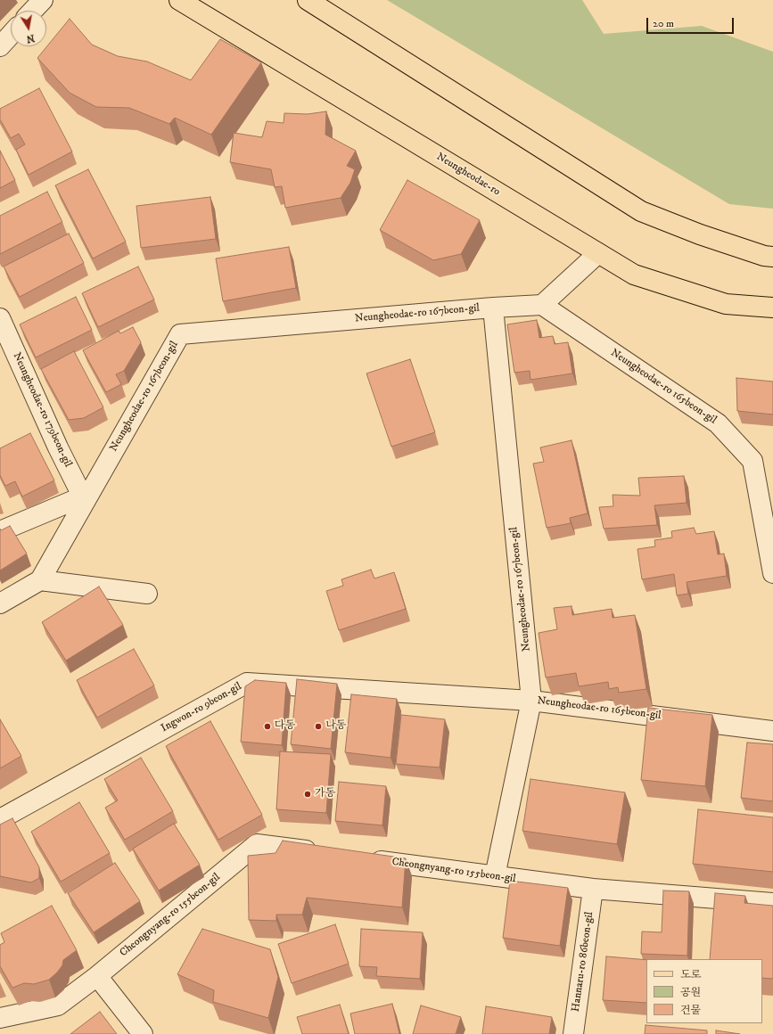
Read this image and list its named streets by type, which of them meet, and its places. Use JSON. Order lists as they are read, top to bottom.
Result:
{
  "streets": {
    "main road": ["Neungheodae-ro"],
    "street": [
      "Neungheodae-ro 167beon-gil",
      "Neungheodae-ro 165beon-gil",
      "Neungheodae-ro 179beon-gil",
      "Ingwon-ro 9beon-gil",
      "Cheongnyang-ro 155beon-gil",
      "Hannaru-ro 86beon-gil"
    ]
  },
  "crossings": [
    ["Neungheodae-ro 167beon-gil", "Neungheodae-ro 165beon-gil"],
    ["Neungheodae-ro 167beon-gil", "Neungheodae-ro 179beon-gil"],
    ["Neungheodae-ro 167beon-gil", "Ingwon-ro 9beon-gil"],
    ["Neungheodae-ro 167beon-gil", "Cheongnyang-ro 155beon-gil"],
    ["Neungheodae-ro 165beon-gil", "Ingwon-ro 9beon-gil"],
    ["Cheongnyang-ro 155beon-gil", "Hannaru-ro 86beon-gil"]
  ],
  "places": ["다동", "나동", "가동"],
  "legend": ["도로", "공원", "건물"],
  "scale_bar": "20 m",
  "north": "bottom"
}
